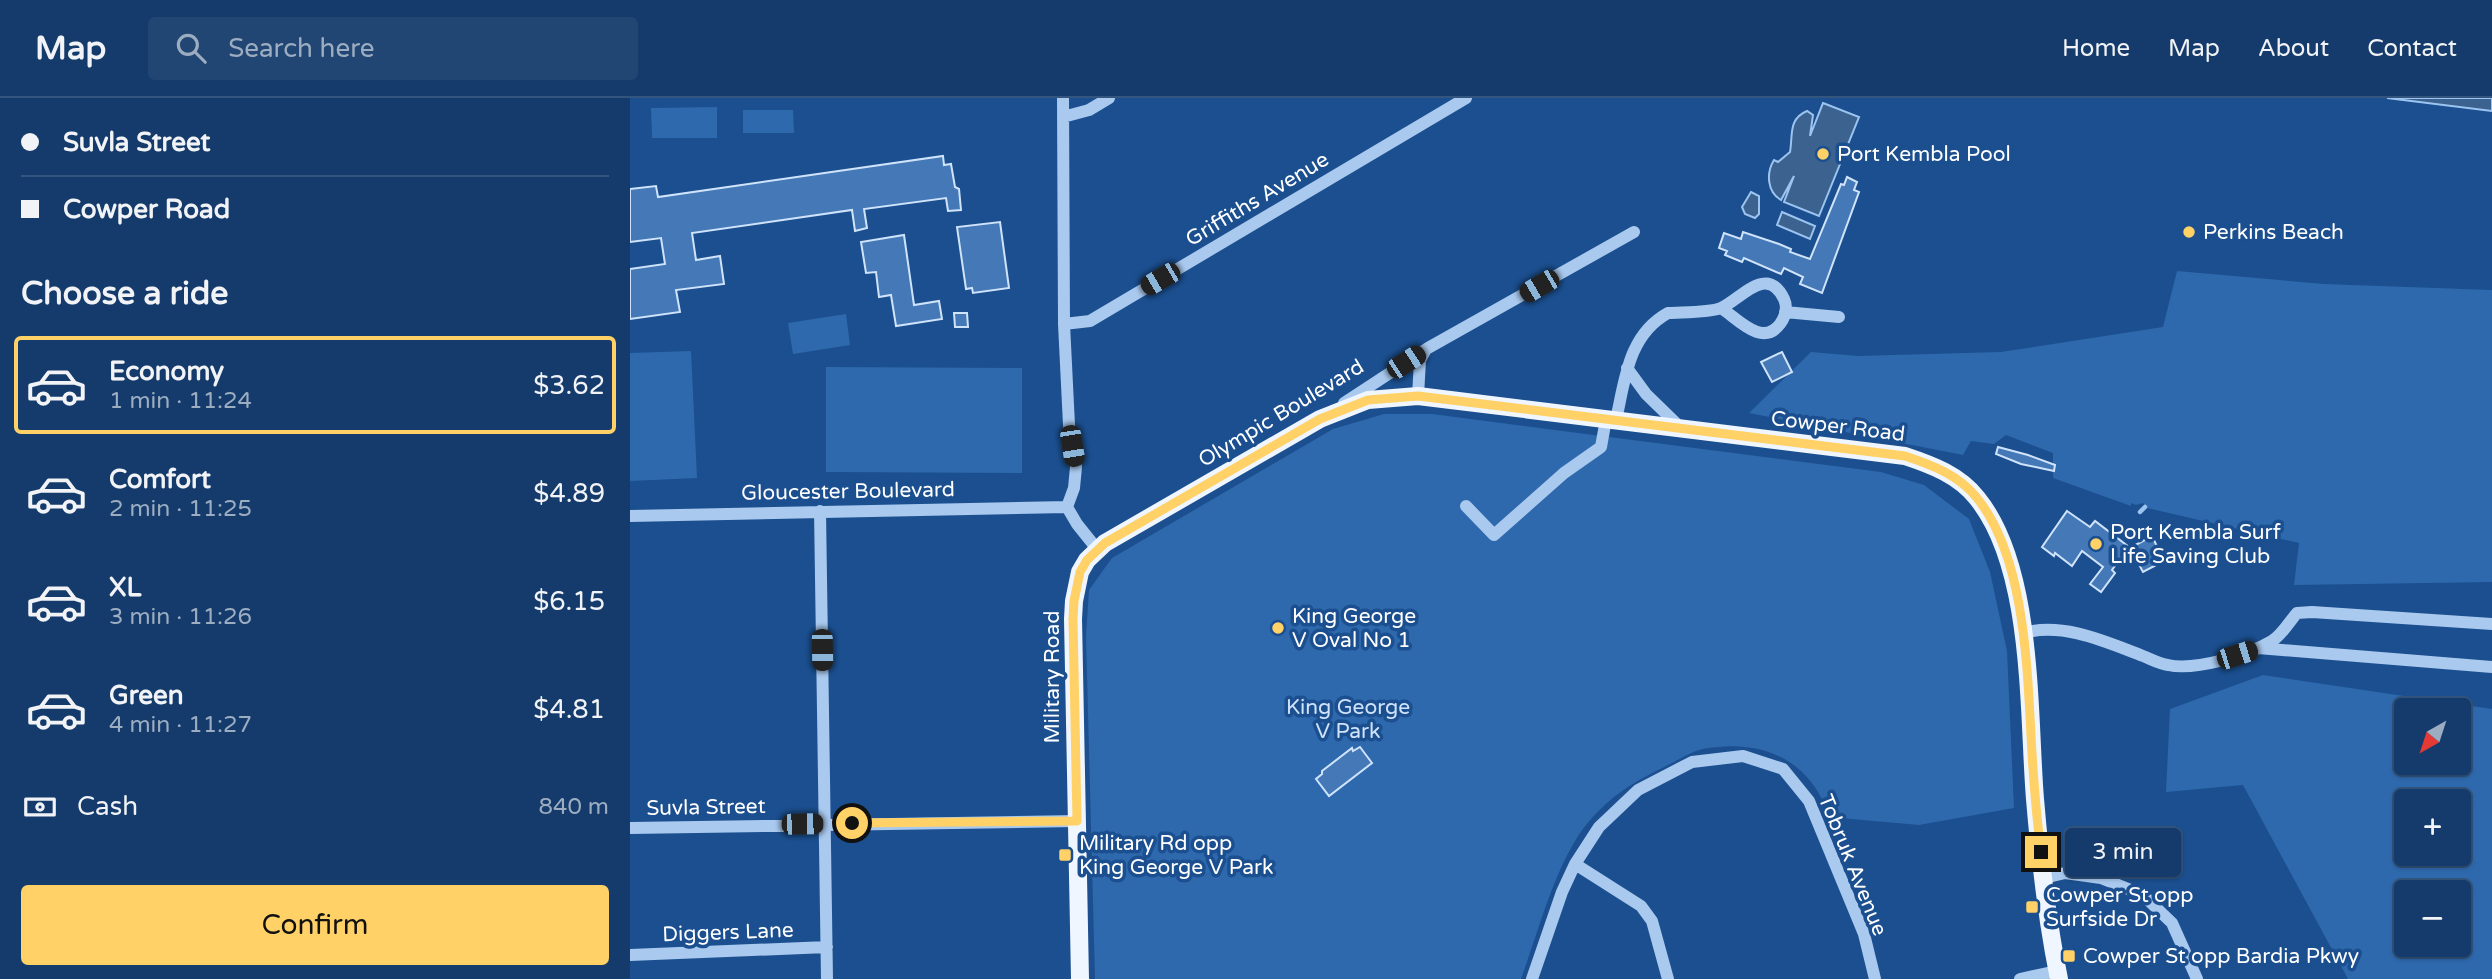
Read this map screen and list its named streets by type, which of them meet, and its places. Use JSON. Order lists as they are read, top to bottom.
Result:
{
  "streets": {
    "main road": ["Olympic Boulevard", "Cowper Road", "Military Road"],
    "street": [
      "Griffiths Avenue",
      "Gloucester Boulevard",
      "Suvla Street",
      "Tobruk Avenue",
      "Diggers Lane"
    ]
  },
  "crossings": [
    ["Olympic Boulevard", "Cowper Road"],
    ["Olympic Boulevard", "Military Road"],
    ["Military Road", "Suvla Street"]
  ],
  "parks": ["King George V Park"],
  "places": {
    "other": [
      "Port Kembla Pool",
      "Perkins Beach",
      "Port Kembla Surf Life Saving Club",
      "King George V Oval No 1"
    ],
    "transit": ["Military Rd opp King George V Park", "Cowper St opp Surfside Dr", "Cowper St opp Bardia Pkwy"]
  },
  "north": "bottom left",
  "page": {
    "header": "Map",
    "search": "Search here",
    "nav": [
      "Home",
      "Map",
      "About",
      "Contact"
    ],
    "banner": ["Suvla Street", "Cowper Road"],
    "heading": "Choose a ride",
    "list": [
      {
        "name": "Economy",
        "note": "1 min · 11:24",
        "value": "$3.62"
      },
      {
        "name": "Comfort",
        "note": "2 min · 11:25",
        "value": "$4.89"
      },
      {
        "name": "XL",
        "note": "3 min · 11:26",
        "value": "$6.15"
      },
      {
        "name": "Green",
        "note": "4 min · 11:27",
        "value": "$4.81"
      }
    ],
    "map_buttons": ["+", "−"],
    "pay": ["Cash", "840 m"],
    "bubble": "3 min",
    "buttons": "Confirm"
  }
}
